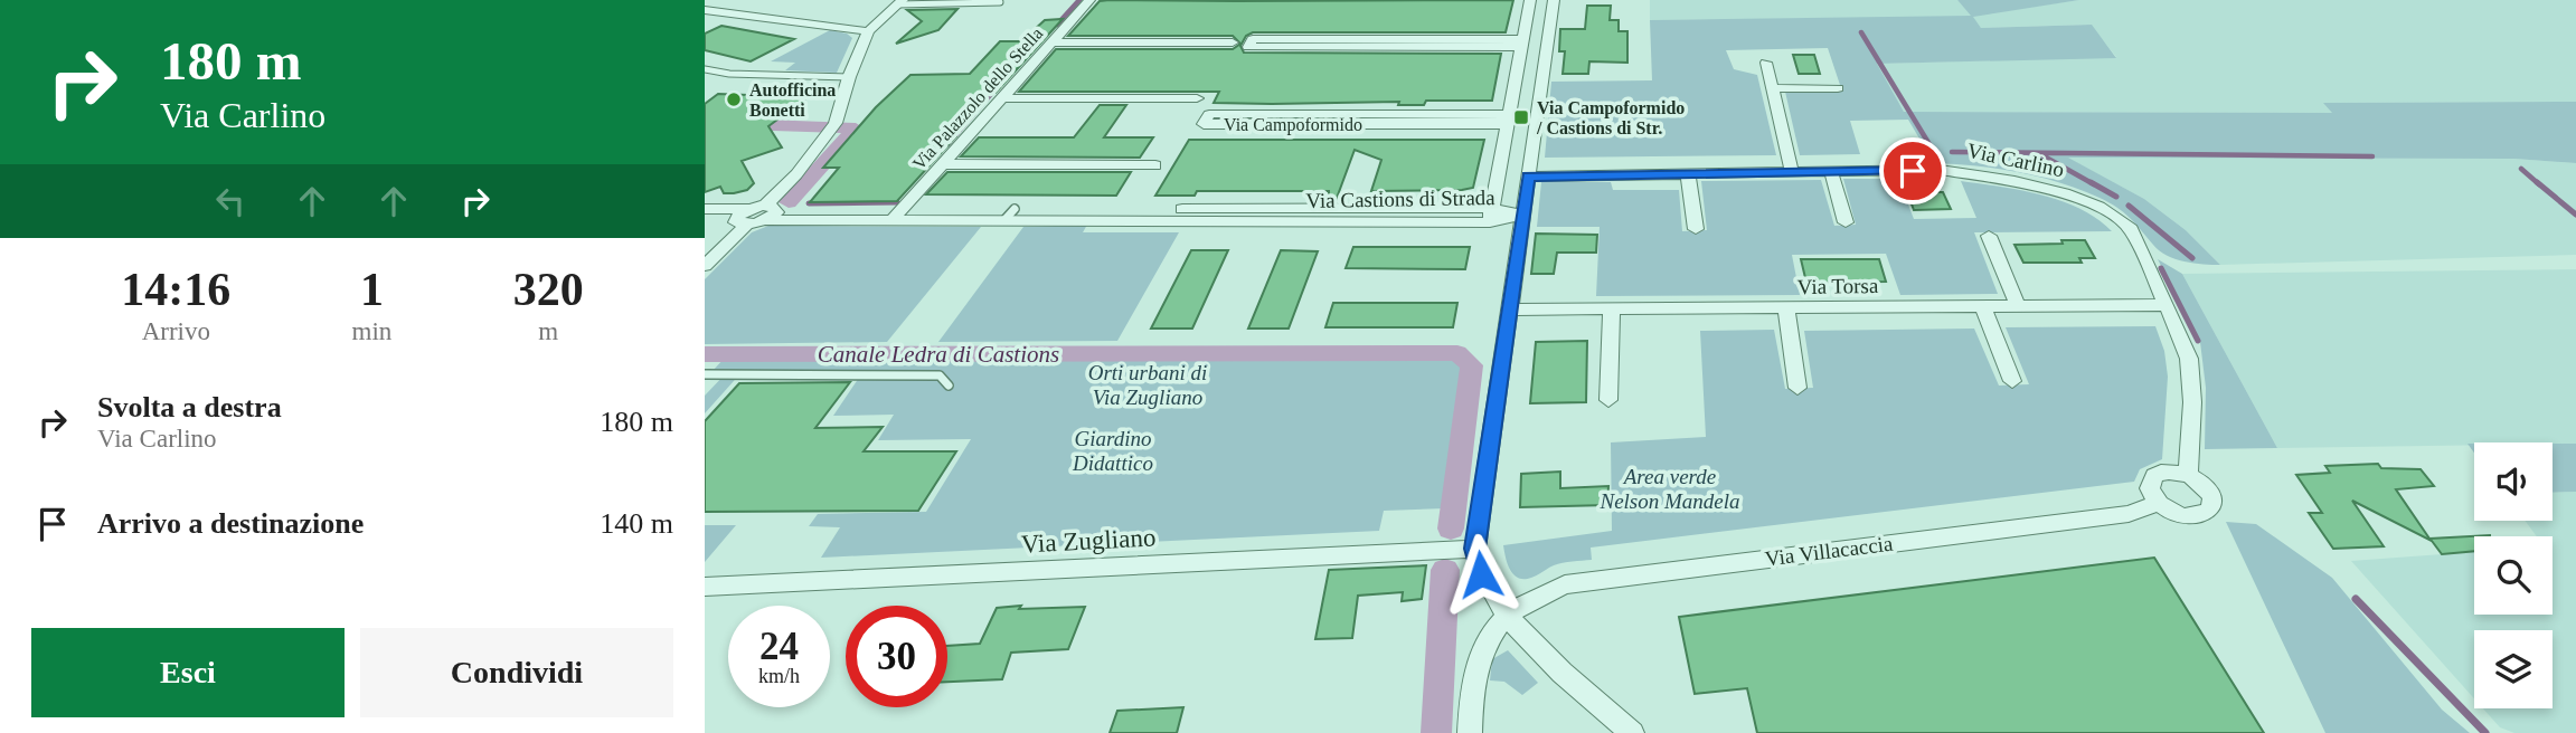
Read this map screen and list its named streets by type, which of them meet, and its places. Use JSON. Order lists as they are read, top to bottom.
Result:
{
  "streets": {
    "street": [
      "Via Palazzolo dello Stella",
      "Via Campoformido",
      "Via Carlino",
      "Via Castions di Strada",
      "Via Torsa",
      "Via Zugliano",
      "Via Villacaccia"
    ]
  },
  "crossings": [
    ["Via Palazzolo dello Stella", "Via Castions di Strada"],
    ["Via Carlino", "Via Torsa"],
    ["Via Carlino", "Via Villacaccia"]
  ],
  "water": ["Canale Ledra di Castions"],
  "parks": ["Orti urbani di Via Zugliano", "Giardino Didattico", "Area verde Nelson Mandela"],
  "places": {
    "other": ["Autofficina Bonetti"],
    "transit": ["Via Campoformido / Castions di Str."]
  },
  "page": {
    "turn": ["180 m", "Via Carlino"],
    "eta": [
      "14:16",
      "Arrivo",
      "1",
      "min",
      "320",
      "m"
    ],
    "list": [
      {
        "name": "Svolta a destra",
        "note": "Via Carlino",
        "value": "180 m"
      },
      {
        "name": "Arrivo a destinazione",
        "value": "140 m"
      }
    ],
    "speed": "24 km/h",
    "limit": "30",
    "buttons": ["Esci", "Condividi"]
  }
}
